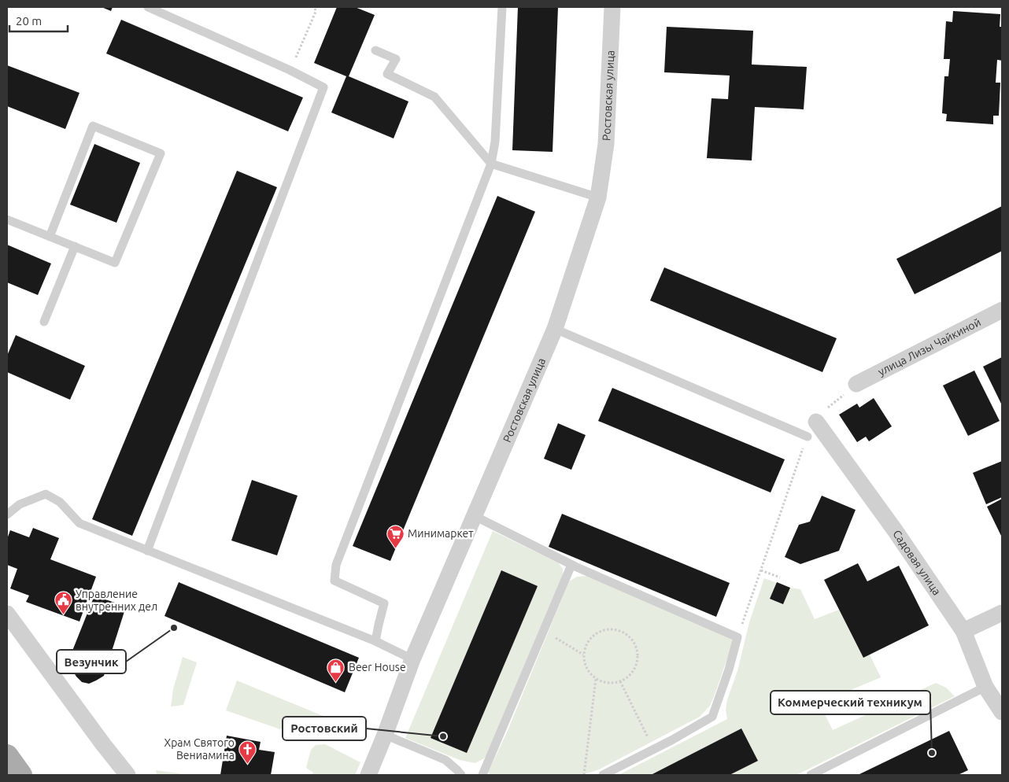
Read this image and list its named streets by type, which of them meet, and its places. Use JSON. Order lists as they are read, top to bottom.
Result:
{
  "streets": {
    "street": ["Ростовская улица", "улица Лизы Чайкиной", "Садовая улица"]
  },
  "places": {
    "supermarket": ["Минимаркет"],
    "public building": ["Управление внутренних дел"],
    "other": ["Везунчик", "Ростовский", "Коммерческий техникум"],
    "shop": ["Beer House"],
    "church": ["Храм Святого Вениамина"]
  },
  "scale_bar": "20 m"
}
